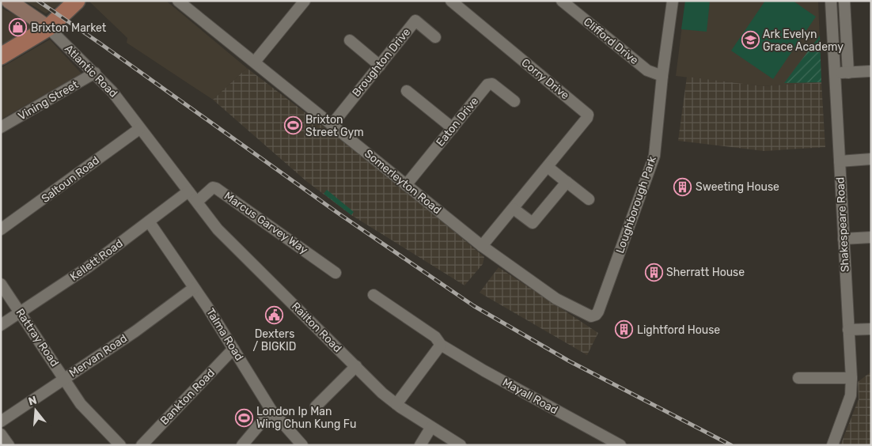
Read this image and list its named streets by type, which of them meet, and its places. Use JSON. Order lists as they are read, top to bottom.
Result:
{
  "streets": {
    "main road": ["Atlantic Road"],
    "street": [
      "Clifford Drive",
      "Broughton Drive",
      "Corry Drive",
      "Vining Street",
      "Eaton Drive",
      "Saltoun Road",
      "Somerleyton Road",
      "Loughborough Park",
      "Marcus Garvey Way",
      "Shakespeare Road",
      "Kellett Road",
      "Railton Road",
      "Talma Road",
      "Rattray Road",
      "Mervan Road",
      "Mayall Road",
      "Bankton Road"
    ]
  },
  "crossings": [
    ["Clifford Drive", "Loughborough Park"],
    ["Broughton Drive", "Somerleyton Road"],
    ["Atlantic Road", "Vining Street"],
    ["Atlantic Road", "Saltoun Road"],
    ["Atlantic Road", "Kellett Road"],
    ["Atlantic Road", "Railton Road"],
    ["Corry Drive", "Somerleyton Road"],
    ["Eaton Drive", "Somerleyton Road"],
    ["Somerleyton Road", "Loughborough Park"],
    ["Marcus Garvey Way", "Railton Road"],
    ["Kellett Road", "Railton Road"],
    ["Kellett Road", "Talma Road"],
    ["Kellett Road", "Rattray Road"],
    ["Talma Road", "Mervan Road"],
    ["Talma Road", "Bankton Road"],
    ["Rattray Road", "Mervan Road"]
  ],
  "places": {
    "shop": ["Brixton Market"],
    "school or university": ["Ark Evelyn Grace Academy"],
    "sports": ["Brixton Street Gym", "London Ip Man Wing Chun Kung Fu"],
    "building": ["Sweeting House", "Sherratt House", "Lightford House"],
    "public building": ["Dexters / BIGKID"]
  },
  "north": "top"
}
